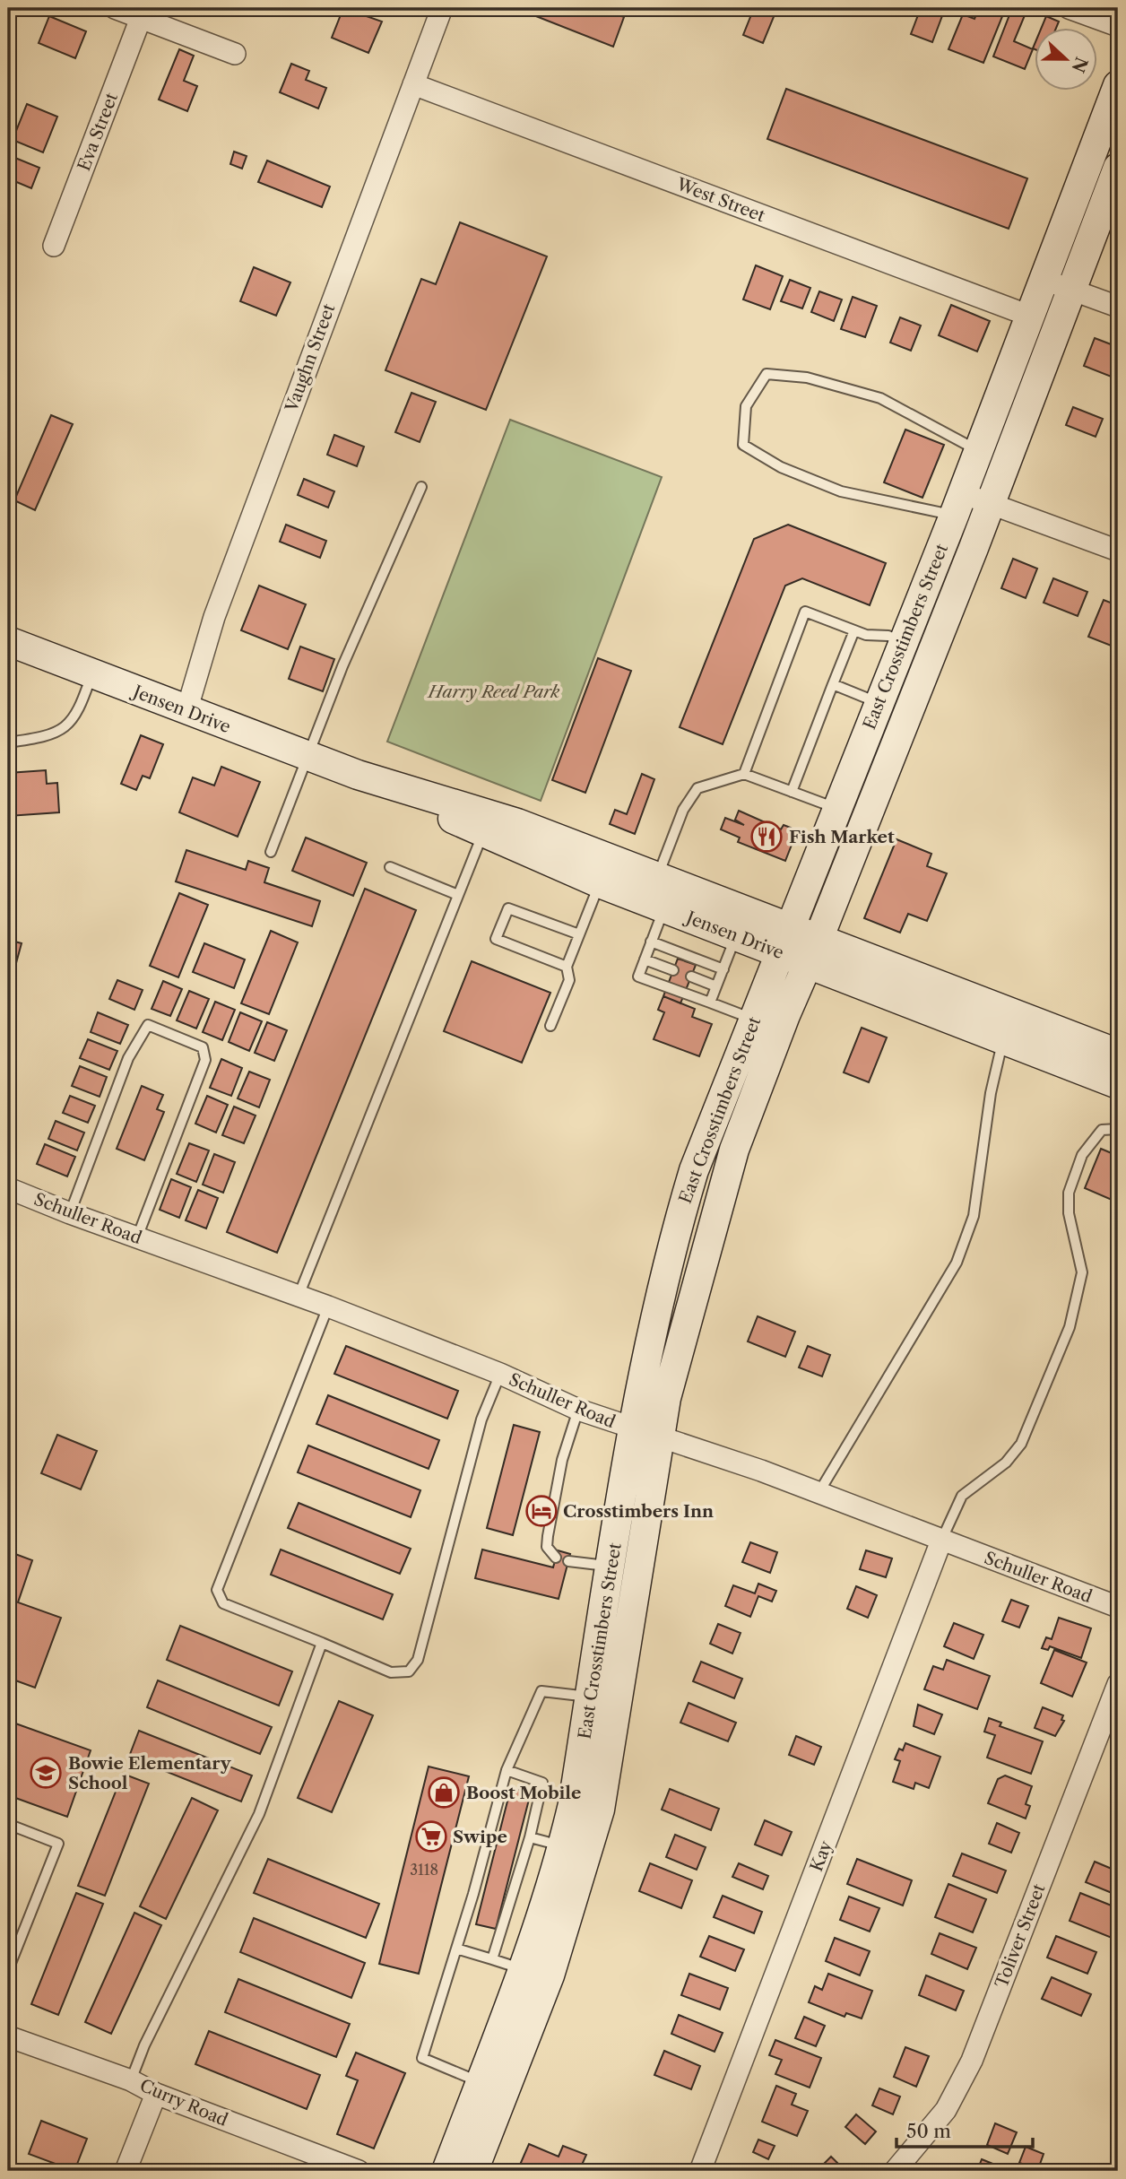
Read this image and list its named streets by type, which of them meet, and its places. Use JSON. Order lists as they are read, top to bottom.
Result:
{
  "streets": {
    "main road": ["East Crosstimbers Street", "Jensen Drive"],
    "street": [
      "Eva Street",
      "West Street",
      "Vaughn Street",
      "Schuller Road",
      "Kay",
      "Toliver Street",
      "Curry Road"
    ]
  },
  "crossings": [
    ["West Street", "Vaughn Street"],
    ["West Street", "East Crosstimbers Street"],
    ["Vaughn Street", "Jensen Drive"],
    ["East Crosstimbers Street", "Jensen Drive"],
    ["East Crosstimbers Street", "Schuller Road"],
    ["Schuller Road", "Kay"]
  ],
  "parks": ["Harry Reed Park"],
  "places": {
    "restaurant": ["Fish Market"],
    "hotel": ["Crosstimbers Inn"],
    "school or university": ["Bowie Elementary School"],
    "shop": ["Boost Mobile"],
    "supermarket": ["Swipe"]
  },
  "house_numbers": ["3118"],
  "scale_bar": "50 m",
  "north": "right"
}
